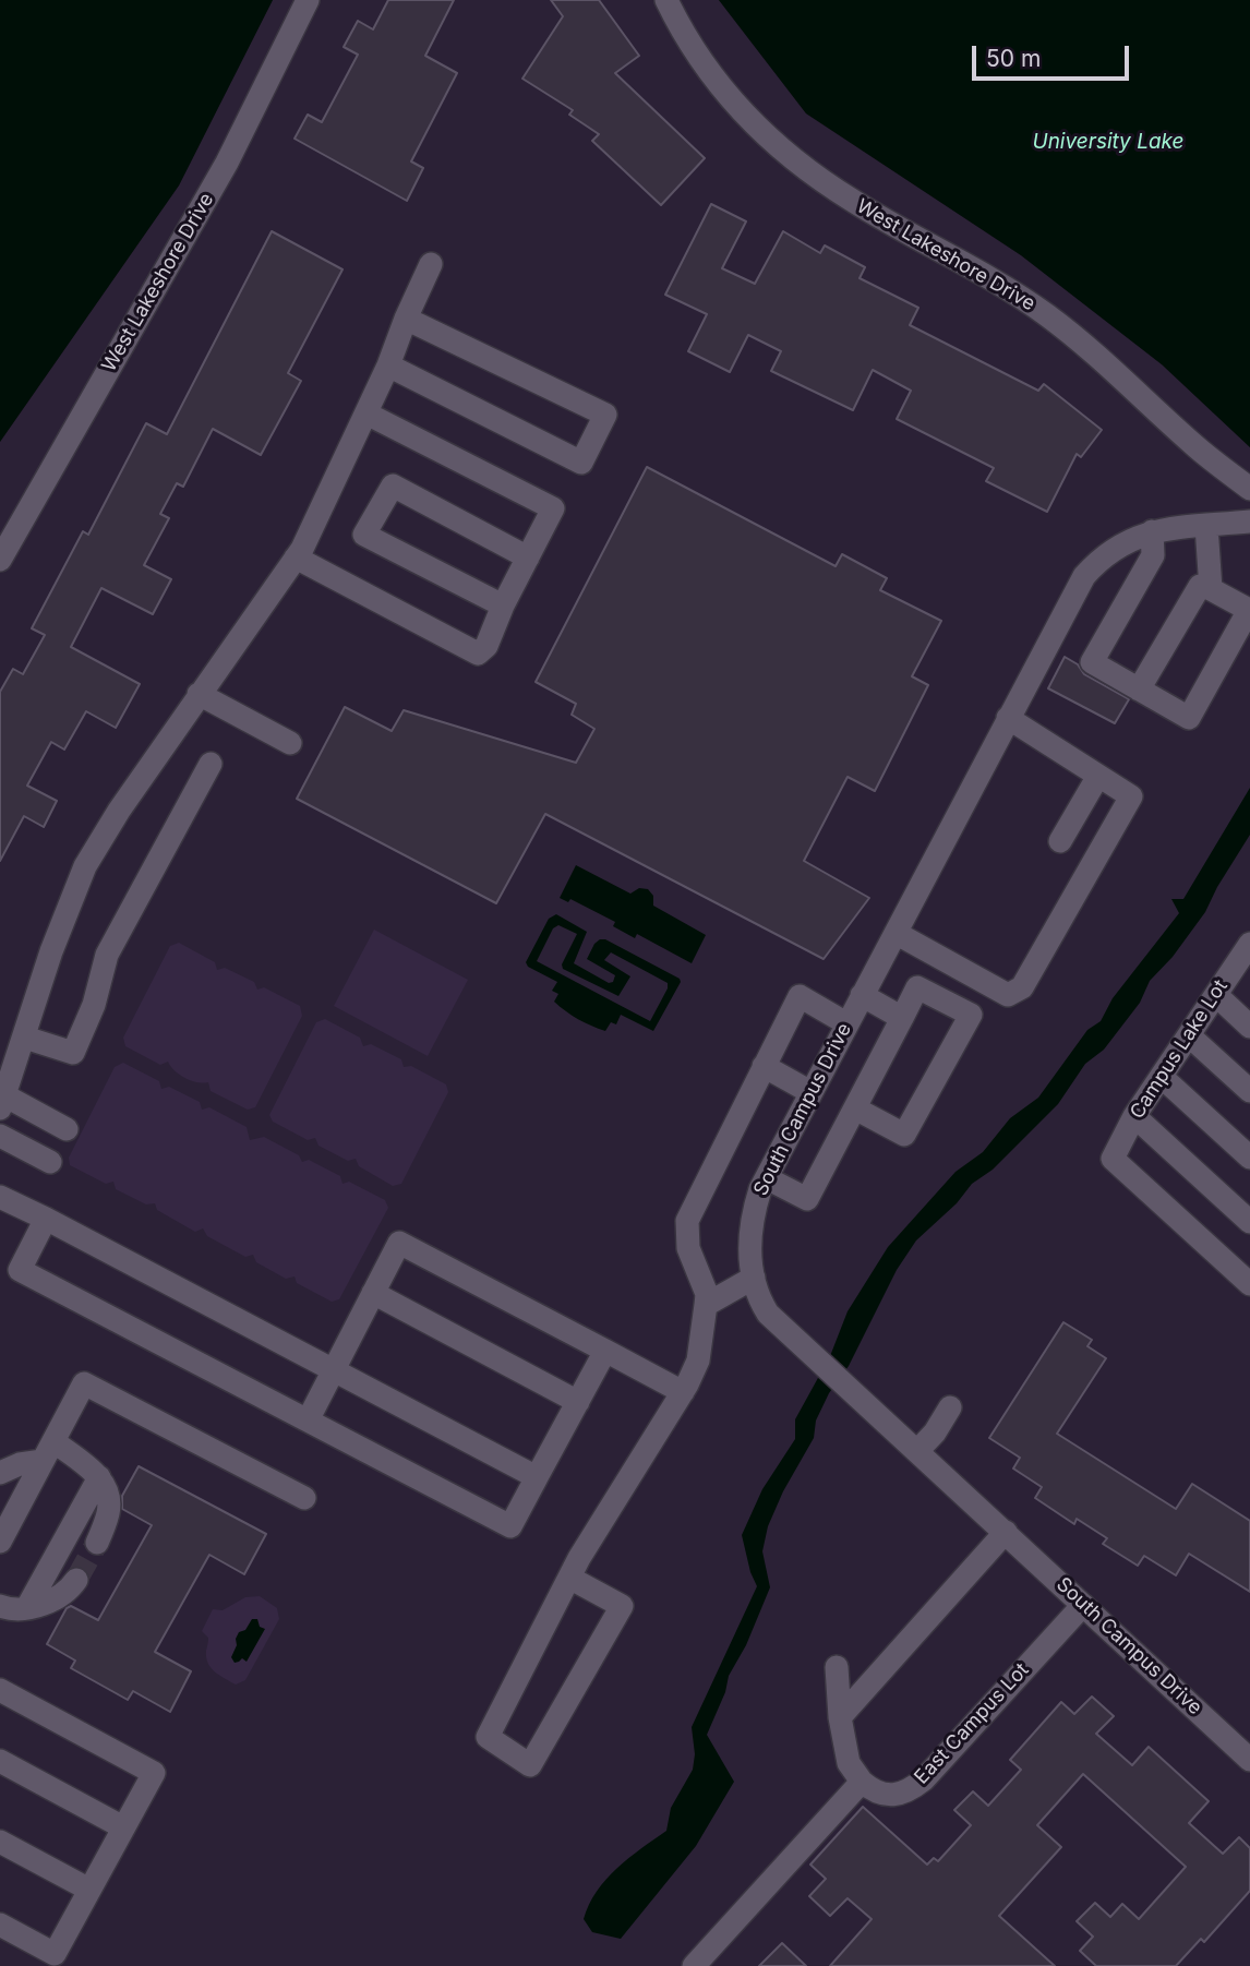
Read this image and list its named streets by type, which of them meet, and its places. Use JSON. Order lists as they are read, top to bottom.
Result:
{
  "streets": {
    "street": [
      "West Lakeshore Drive",
      "Campus Lake Lot",
      "South Campus Drive",
      "East Campus Lot"
    ]
  },
  "crossings": [
    ["South Campus Drive", "East Campus Lot"]
  ],
  "water": ["University Lake"],
  "scale_bar": "50 m"
}
